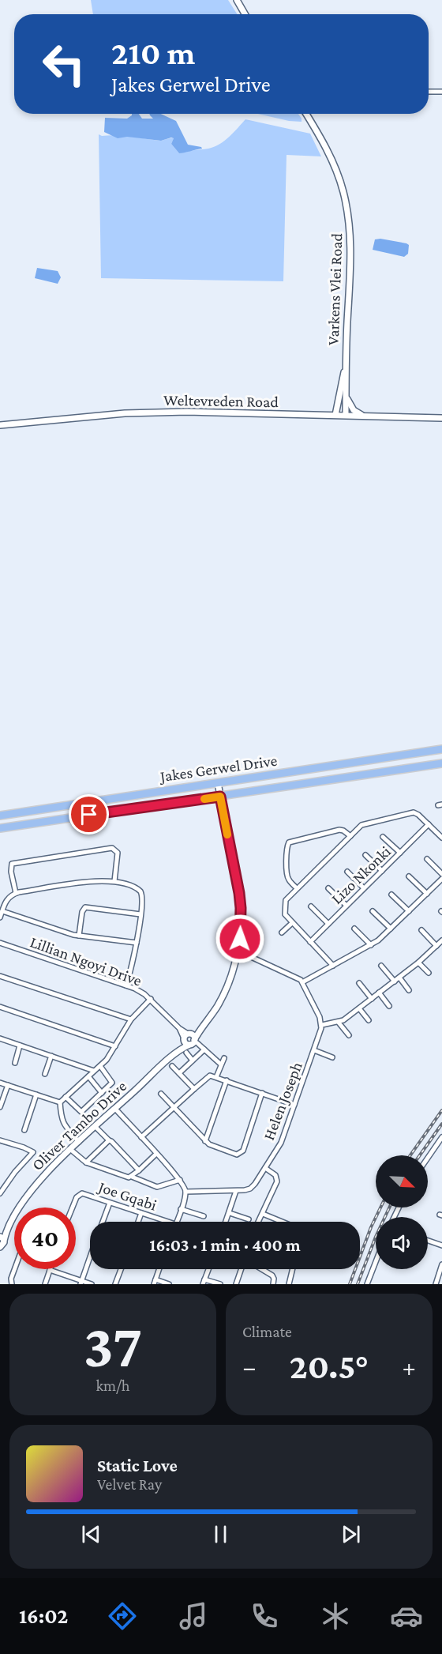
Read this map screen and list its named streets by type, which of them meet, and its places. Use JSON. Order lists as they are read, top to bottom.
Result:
{
  "streets": {
    "highway": ["Jakes Gerwel Drive"],
    "street": [
      "Varkens Vlei Road",
      "Weltevreden Road",
      "Lizo Nkonki",
      "Lillian Ngoyi Drive",
      "Helen Joseph",
      "Oliver Tambo Drive",
      "Joe Gqabi"
    ]
  },
  "crossings": [
    ["Varkens Vlei Road", "Weltevreden Road"],
    ["Jakes Gerwel Drive", "Oliver Tambo Drive"],
    ["Lillian Ngoyi Drive", "Oliver Tambo Drive"]
  ],
  "north": "bottom right",
  "page": {
    "turn": ["210 m", "Jakes Gerwel Drive"],
    "limit": "40",
    "trip": "16:03 · 1 min · 400 m",
    "tile": [
      ["37", "km/h"],
      "Climate"
    ],
    "heat": ["−", "20.5°", "+"],
    "song": ["Static Love", "Velvet Ray"],
    "tabs": "16:02"
  }
}
